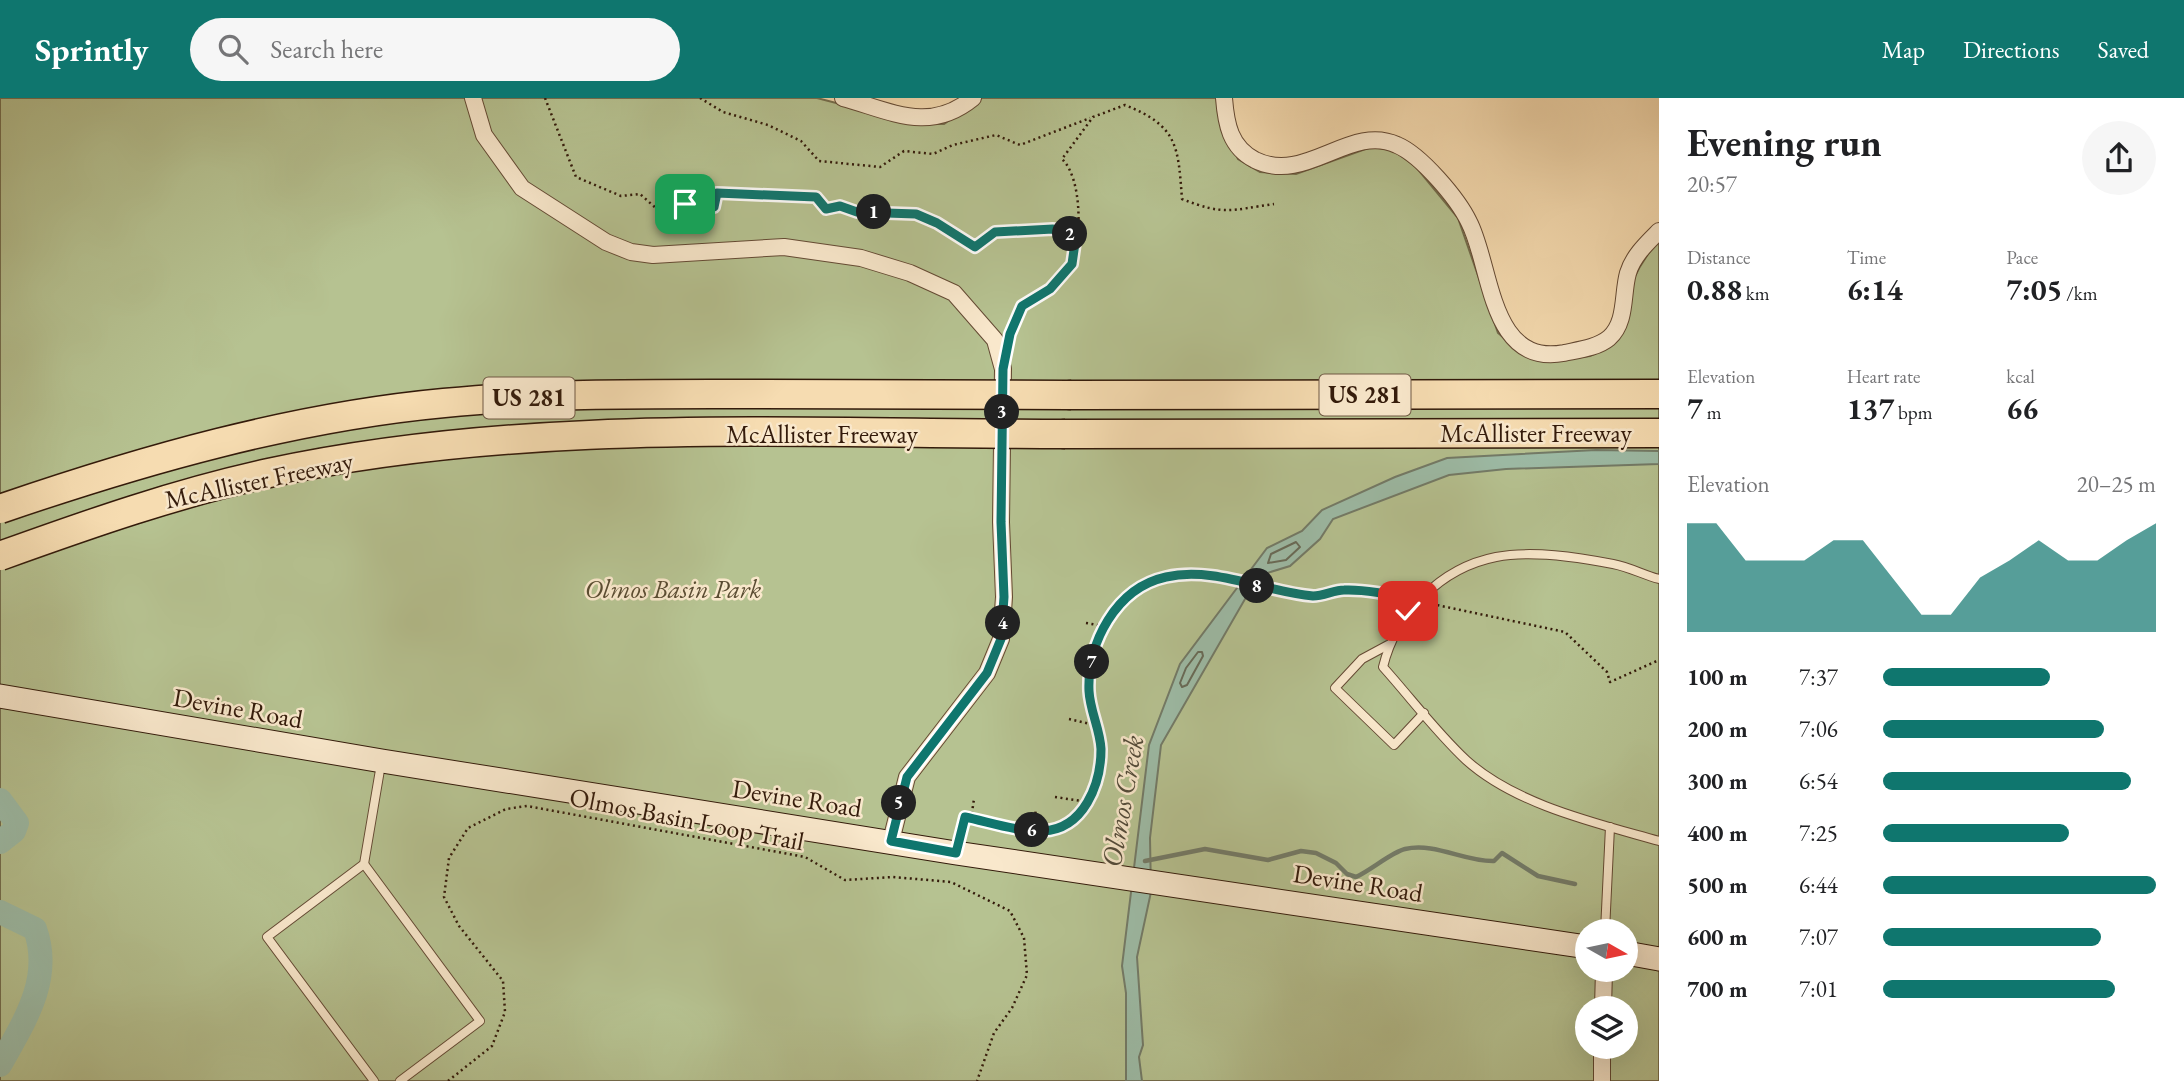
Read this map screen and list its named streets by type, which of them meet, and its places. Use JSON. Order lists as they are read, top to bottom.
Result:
{
  "streets": {
    "highway": ["US 281", "McAllister Freeway"],
    "street": ["Devine Road"],
    "path": ["Olmos Basin Loop Trail"]
  },
  "water": ["Olmos Creek"],
  "parks": ["Olmos Basin Park"],
  "north": "right",
  "page": {
    "header": "Sprintly",
    "search": "Search here",
    "nav": ["Map", "Directions", "Saved"],
    "heading": ["Evening run", "20:57"],
    "pins": [
      "1",
      "2",
      "3",
      "8",
      "4",
      "7",
      "5",
      "6"
    ],
    "stats": [
      ["Distance", "0.88 km"],
      ["Time", "6:14"],
      ["Pace", "7:05 /km"],
      ["Elevation", "7 m"],
      ["Heart rate", "137 bpm"],
      ["kcal", "66"]
    ],
    "chart": ["Elevation", "20–25 m"],
    "list": [
      {
        "name": "100 m",
        "note": "7:37"
      },
      {
        "name": "200 m",
        "note": "7:06"
      },
      {
        "name": "300 m",
        "note": "6:54"
      },
      {
        "name": "400 m",
        "note": "7:25"
      },
      {
        "name": "500 m",
        "note": "6:44"
      },
      {
        "name": "600 m",
        "note": "7:07"
      },
      {
        "name": "700 m",
        "note": "7:01"
      }
    ]
  }
}
